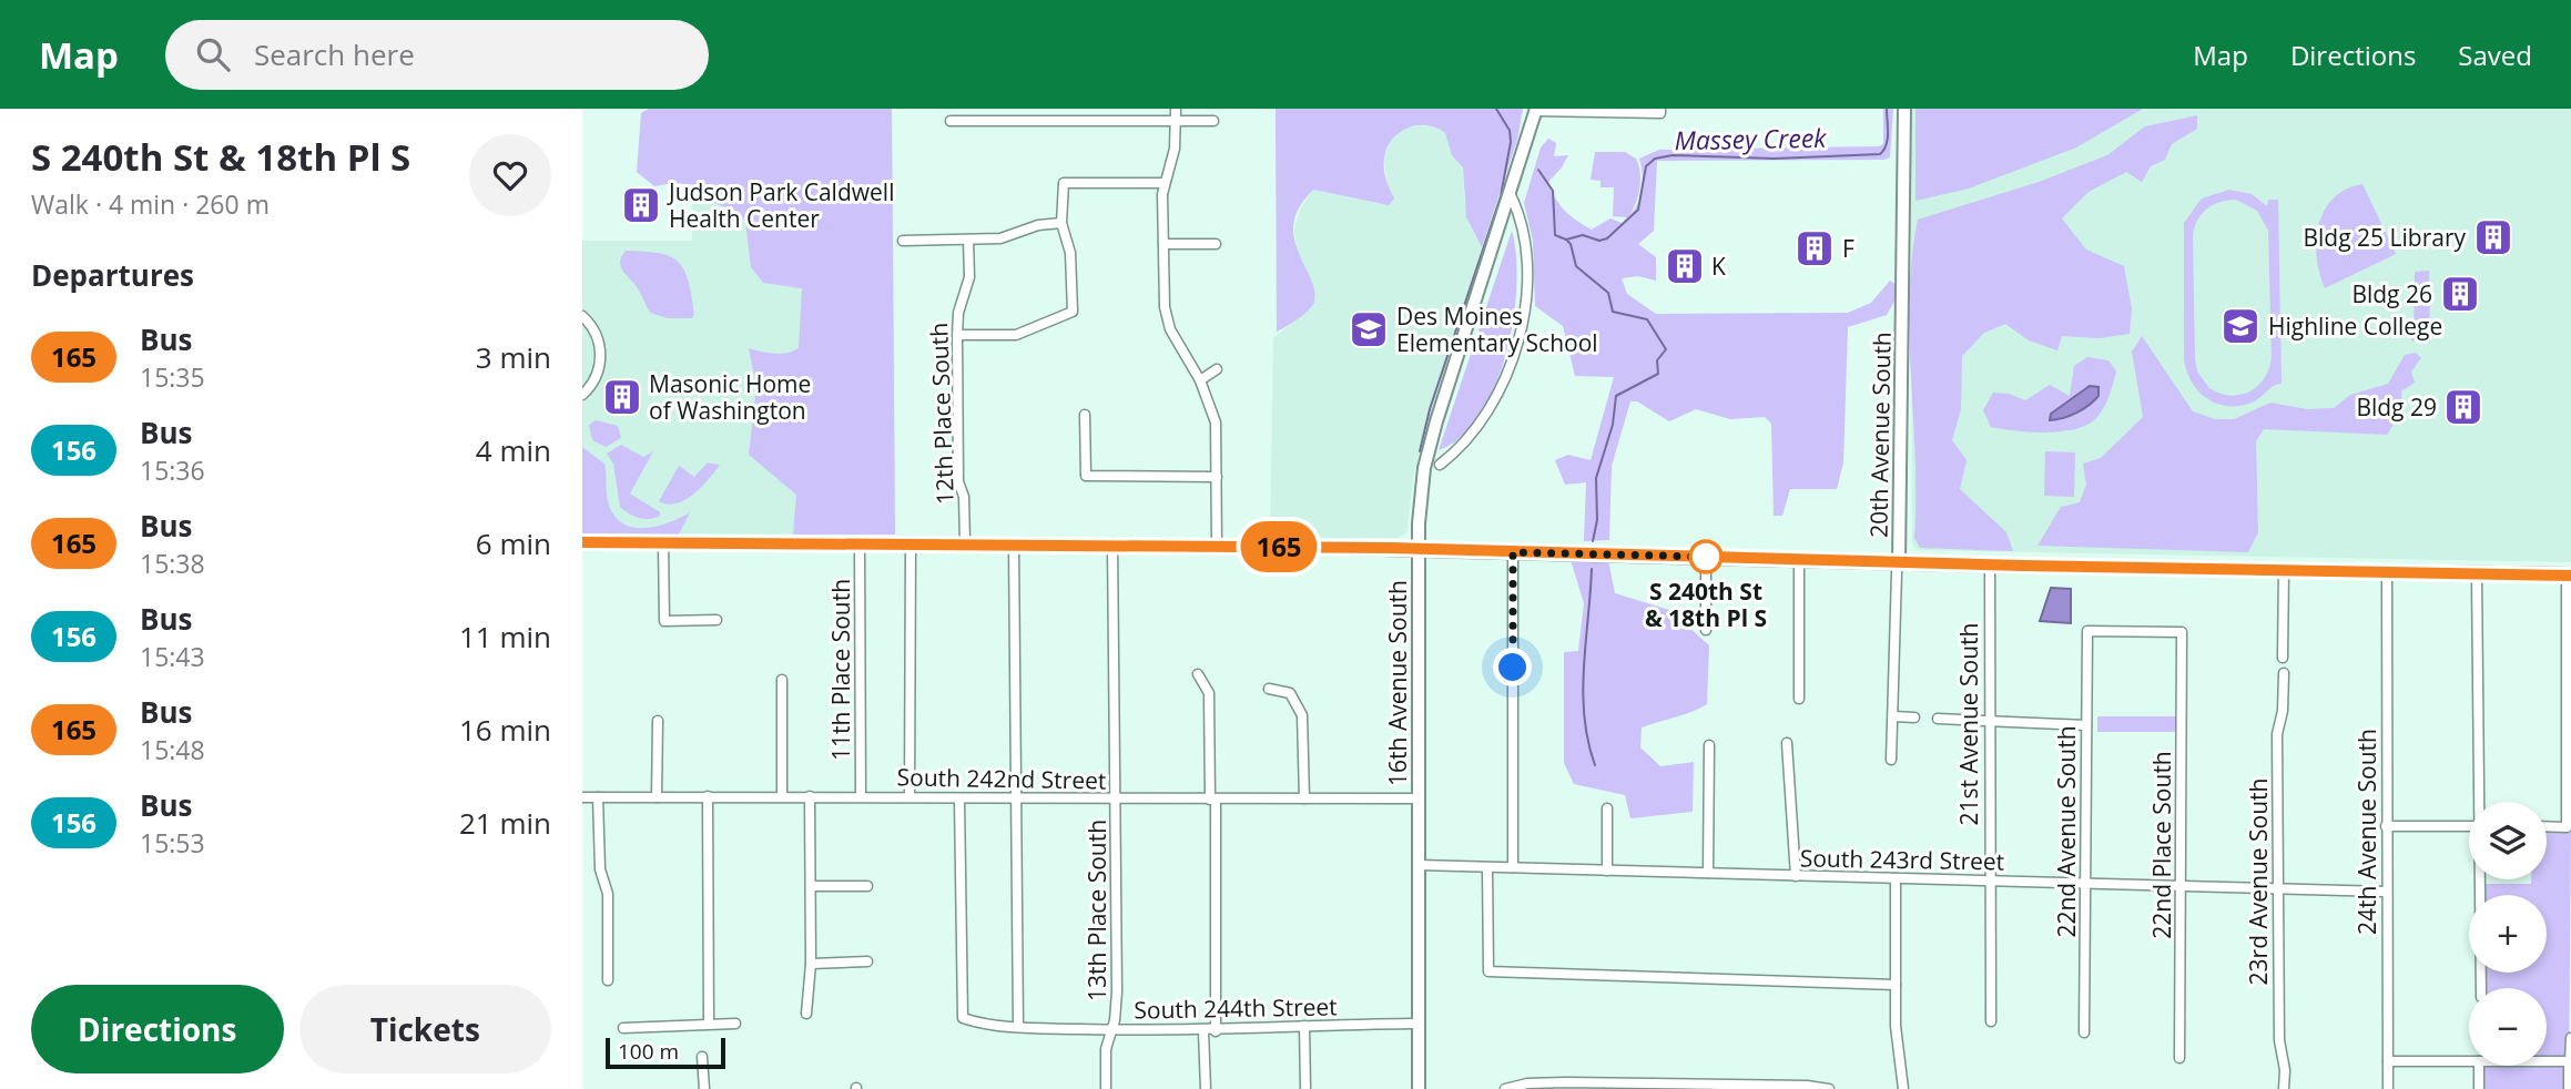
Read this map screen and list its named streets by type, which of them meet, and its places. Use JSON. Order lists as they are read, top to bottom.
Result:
{
  "streets": {
    "main road": ["20th Avenue South", "16th Avenue South"],
    "street": [
      "12th Place South",
      "11th Place South",
      "21st Avenue South",
      "South 242nd Street",
      "22nd Avenue South",
      "24th Avenue South",
      "22nd Place South",
      "South 243rd Street",
      "23rd Avenue South",
      "13th Place South",
      "South 244th Street"
    ]
  },
  "crossings": [
    ["11th Place South", "South 242nd Street"],
    ["16th Avenue South", "South 242nd Street"],
    ["16th Avenue South", "South 243rd Street"],
    ["16th Avenue South", "South 244th Street"],
    ["21st Avenue South", "South 243rd Street"],
    ["South 242nd Street", "13th Place South"],
    ["South 242nd Street", "South 244th Street"],
    ["22nd Avenue South", "22nd Place South"],
    ["22nd Avenue South", "South 243rd Street"],
    ["24th Avenue South", "South 243rd Street"],
    ["22nd Place South", "South 243rd Street"],
    ["South 243rd Street", "23rd Avenue South"],
    ["13th Place South", "South 244th Street"]
  ],
  "water": ["Massey Creek"],
  "places": {
    "building": [
      "Judson Park Caldwell Health Center",
      "Bldg 25 Library",
      "F",
      "K",
      "Bldg 26",
      "Masonic Home of Washington",
      "Bldg 29"
    ],
    "school or university": ["Highline College", "Des Moines Elementary School"],
    "other": ["S 240th St & 18th Pl S"]
  },
  "lines": ["bus line 165"],
  "scale_bar": "100 m",
  "page": {
    "header": "Map",
    "search": "Search here",
    "nav": ["Map", "Directions", "Saved"],
    "heading": [
      ["S 240th St & 18th Pl S", "Walk · 4 min · 260 m"],
      "Departures"
    ],
    "on_map": "165",
    "list": [
      {
        "mark": "165",
        "name": "Bus",
        "note": "15:35",
        "value": "3 min"
      },
      {
        "mark": "156",
        "name": "Bus",
        "note": "15:36",
        "value": "4 min"
      },
      {
        "mark": "165",
        "name": "Bus",
        "note": "15:38",
        "value": "6 min"
      },
      {
        "mark": "156",
        "name": "Bus",
        "note": "15:43",
        "value": "11 min"
      },
      {
        "mark": "165",
        "name": "Bus",
        "note": "15:48",
        "value": "16 min"
      },
      {
        "mark": "156",
        "name": "Bus",
        "note": "15:53",
        "value": "21 min"
      }
    ],
    "map_buttons": ["+", "−"],
    "buttons": ["Directions", "Tickets"],
    "scale": "100 m"
  }
}
